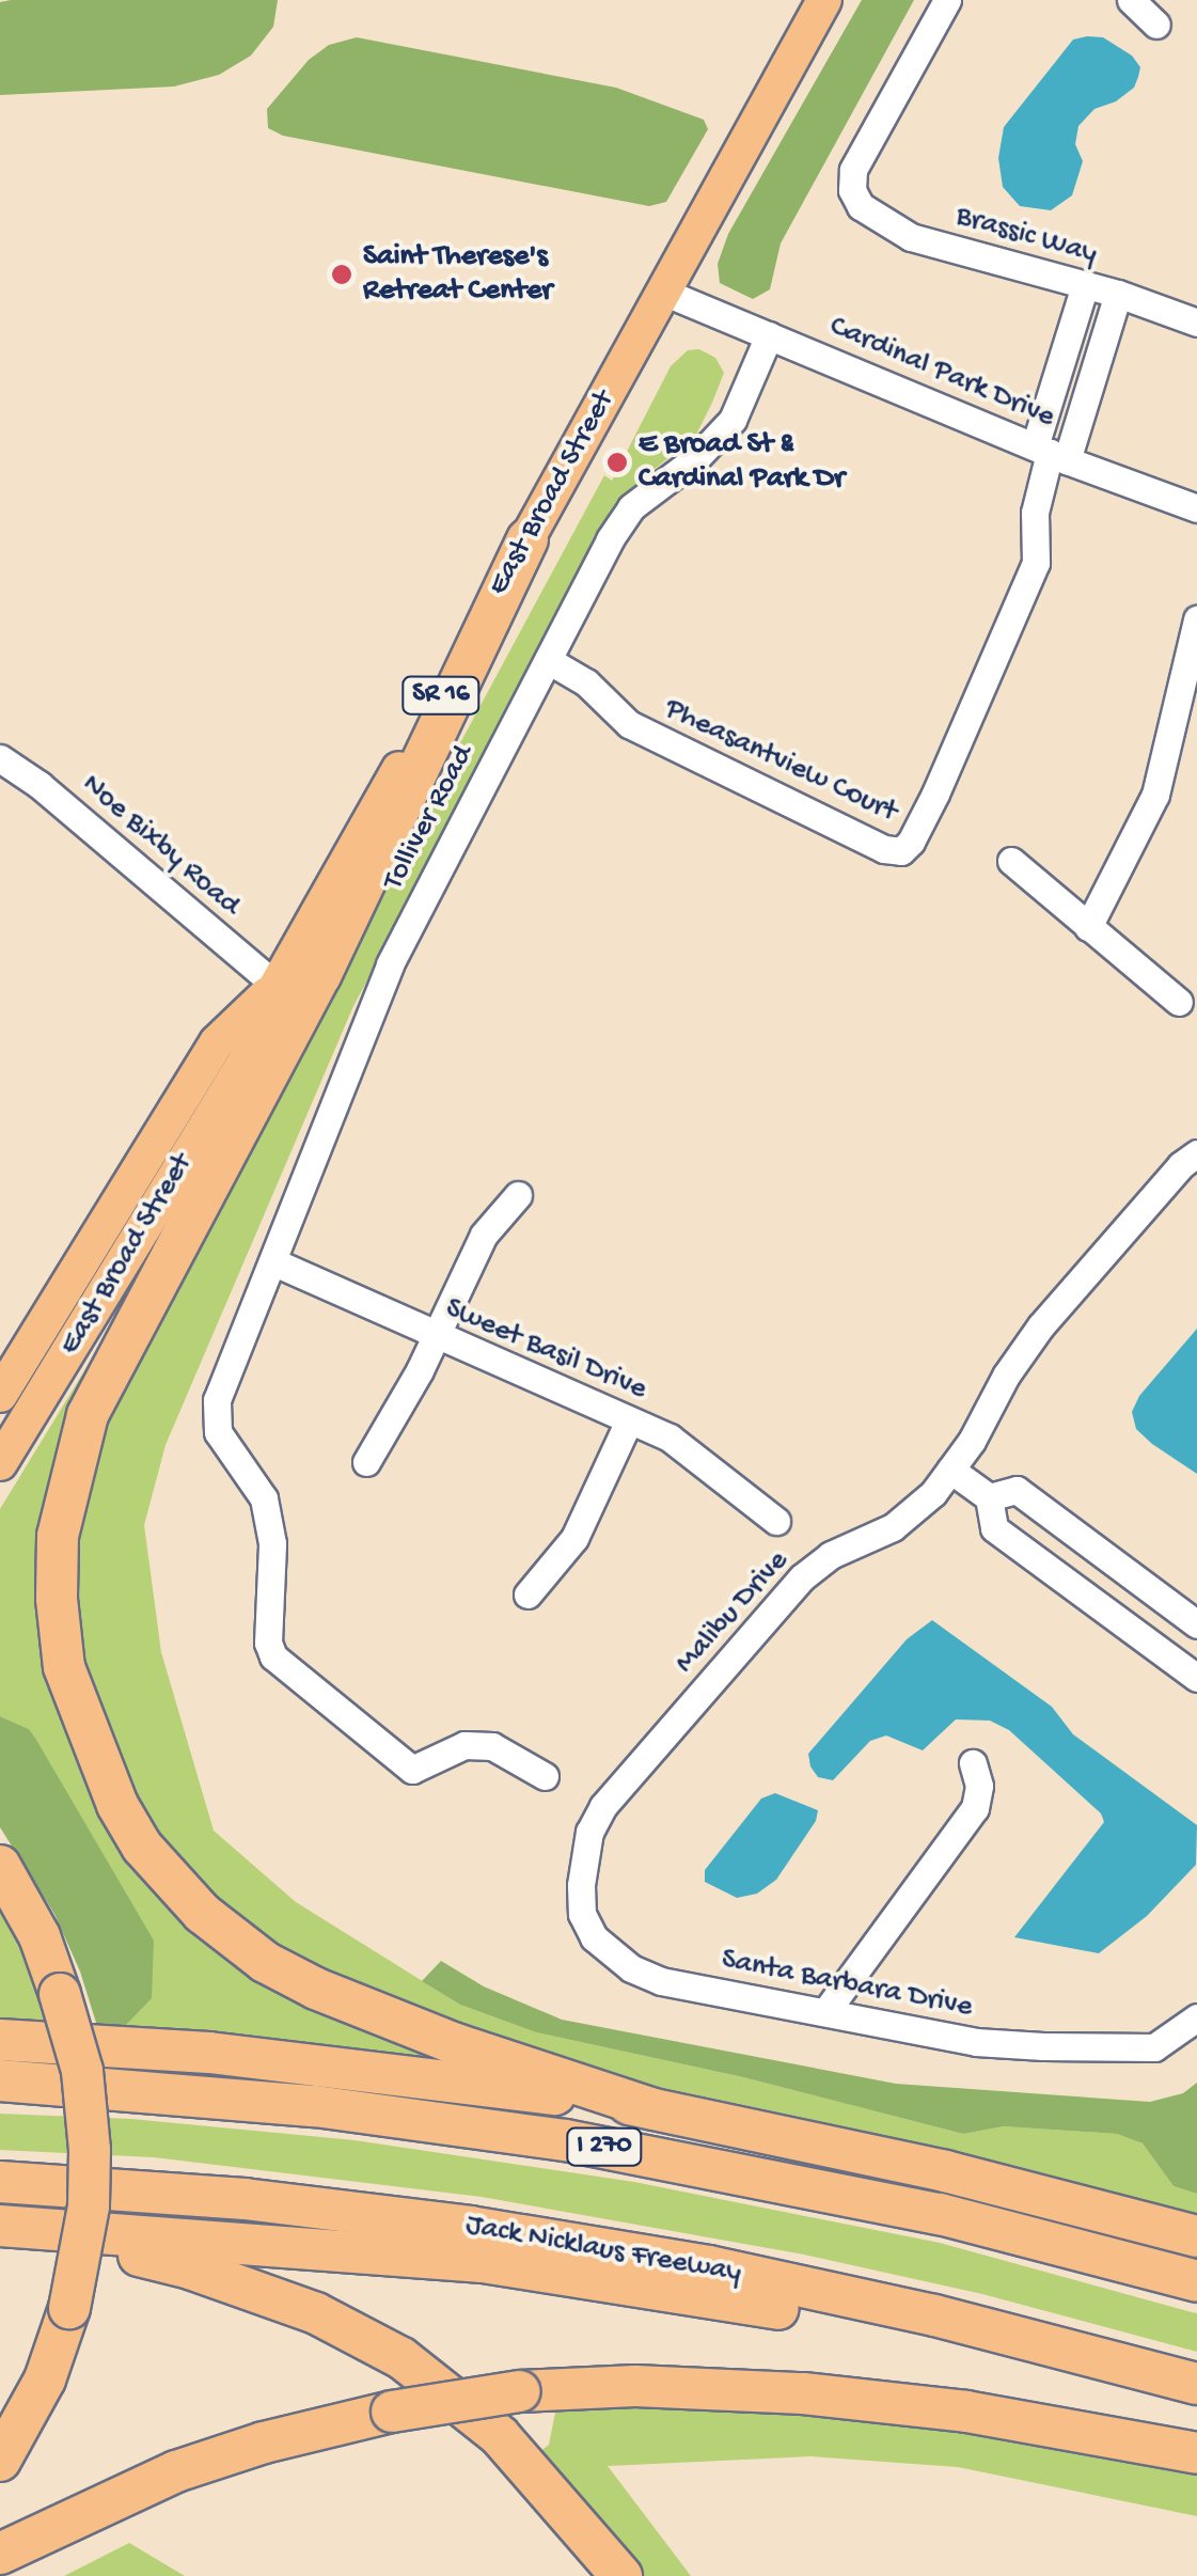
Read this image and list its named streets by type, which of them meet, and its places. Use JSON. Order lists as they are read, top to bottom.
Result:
{
  "streets": {
    "highway": ["I 270", "Jack Nicklaus Freeway"],
    "main road": ["East Broad Street", "SR 16"],
    "street": [
      "Brassic Way",
      "Cardinal Park Drive",
      "Pheasantview Court",
      "Tolliver Road",
      "Noe Bixby Road",
      "Sweet Basil Drive",
      "Malibu Drive",
      "Santa Barbara Drive"
    ]
  },
  "crossings": [
    ["Cardinal Park Drive", "East Broad Street"],
    ["Cardinal Park Drive", "Pheasantview Court"],
    ["Cardinal Park Drive", "Tolliver Road"],
    ["East Broad Street", "Noe Bixby Road"],
    ["Pheasantview Court", "Tolliver Road"],
    ["Tolliver Road", "Sweet Basil Drive"],
    ["Malibu Drive", "Santa Barbara Drive"]
  ],
  "places": ["Saint Therese's Retreat Center", "E Broad St & Cardinal Park Dr"]
}
